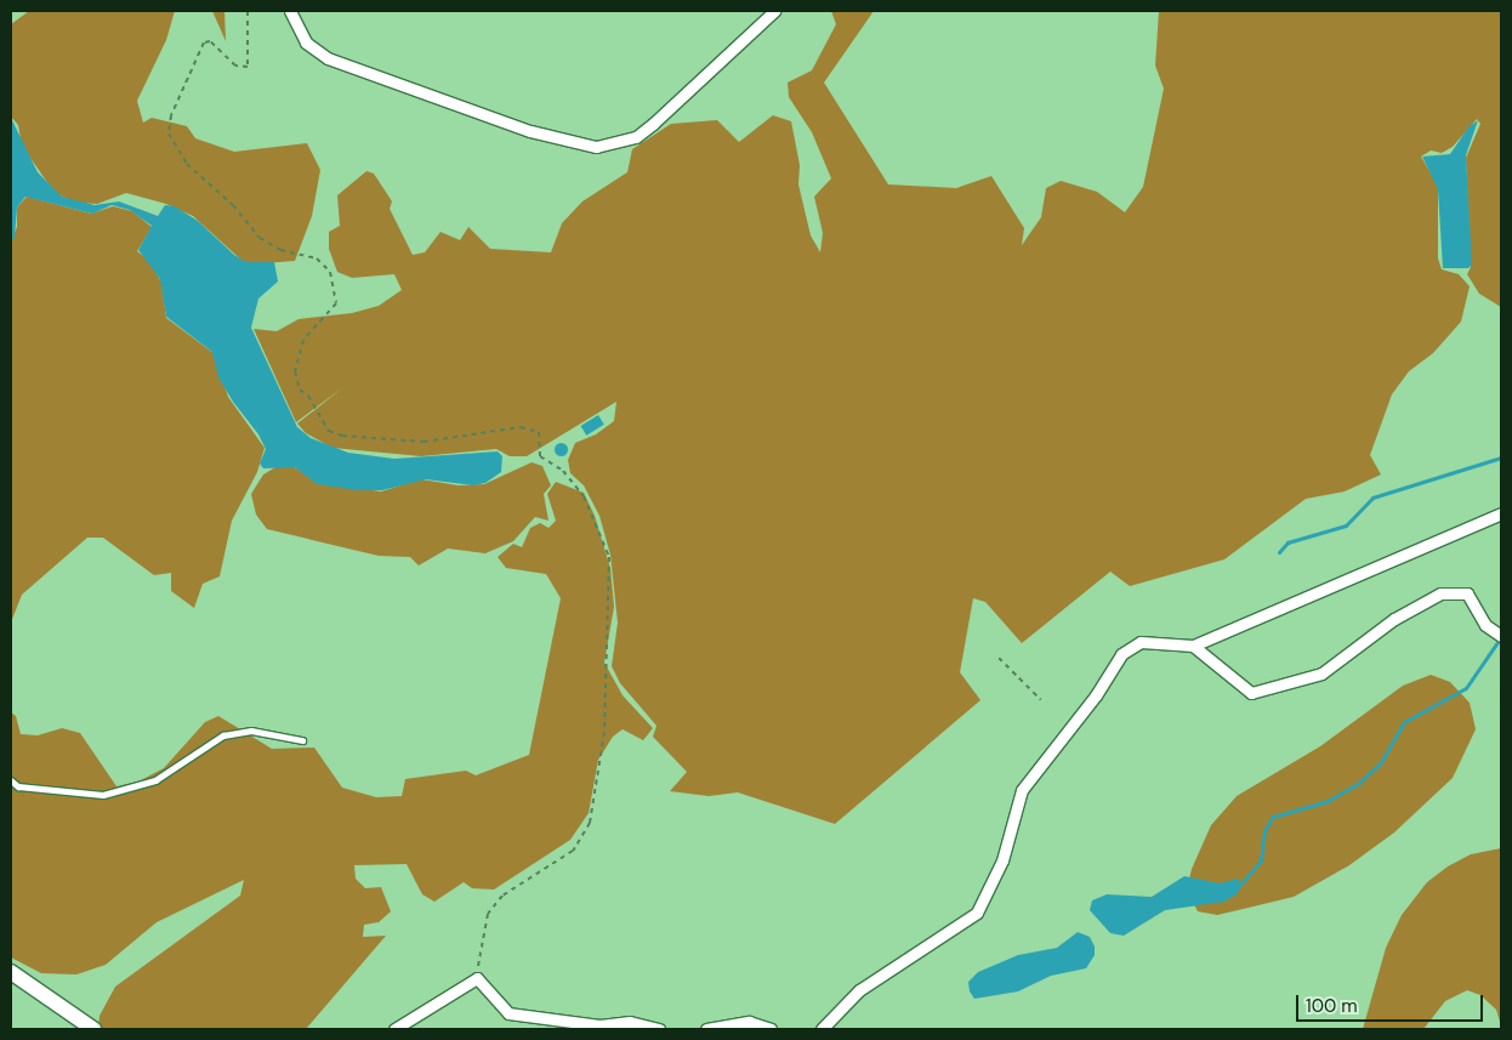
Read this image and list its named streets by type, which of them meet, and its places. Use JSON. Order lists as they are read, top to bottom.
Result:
{
  "scale_bar": "100 m"
}
